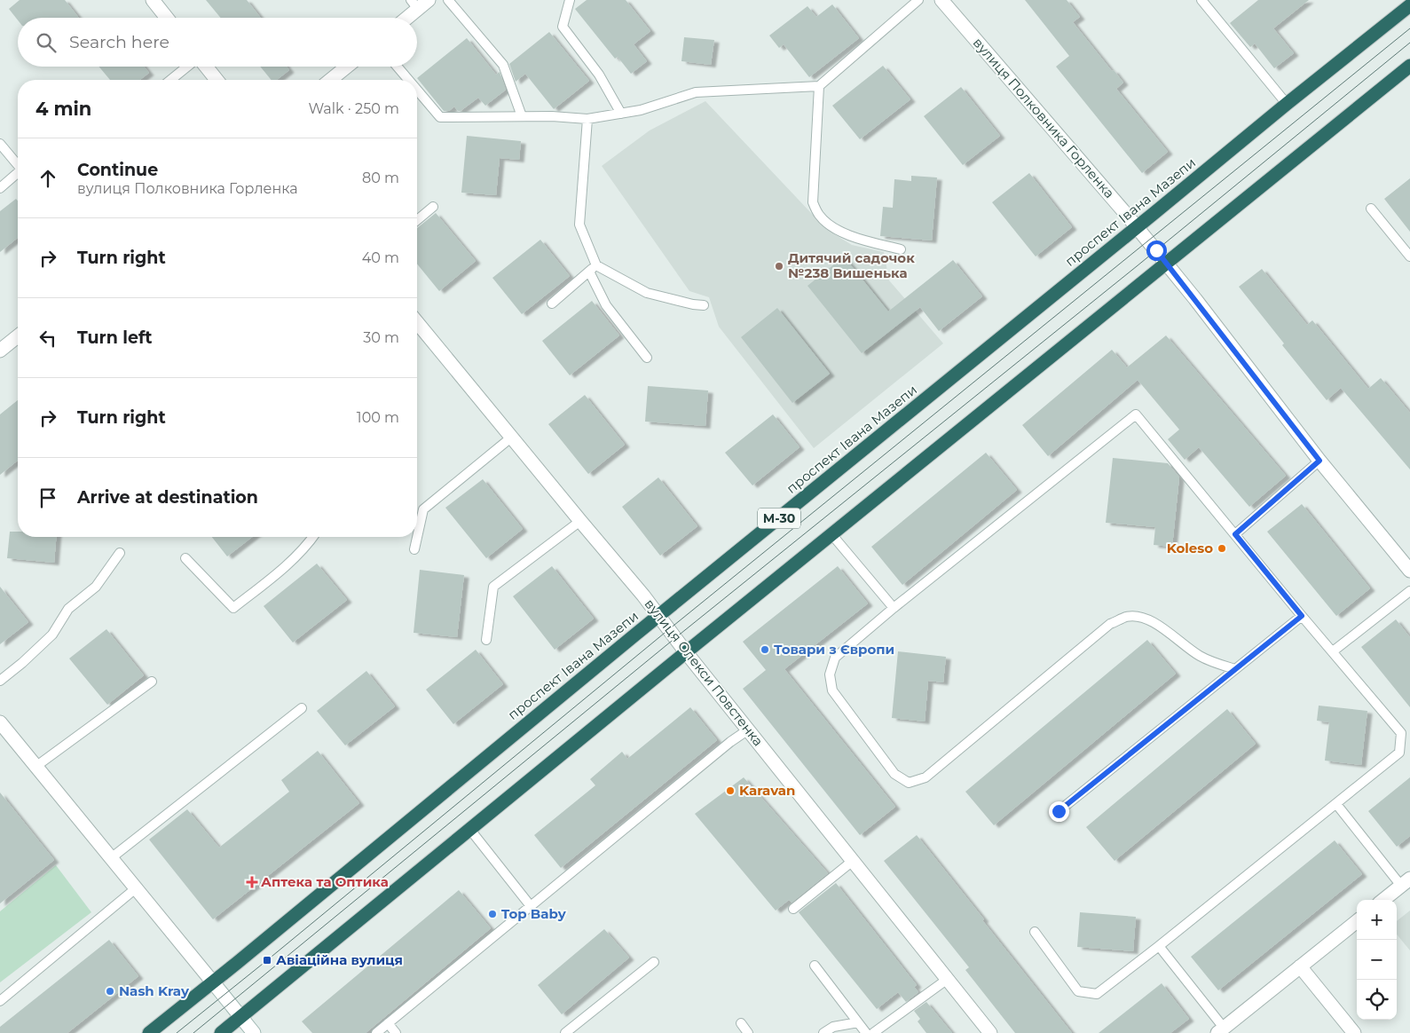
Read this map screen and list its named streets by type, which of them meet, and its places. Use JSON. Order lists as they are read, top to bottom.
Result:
{
  "streets": {
    "highway": ["проспект Івана Мазепи", "М-30"],
    "street": ["вулиця Полковника Горленка", "вулиця Олекси Повстенка"]
  },
  "crossings": [
    ["вулиця Полковника Горленка", "проспект Івана Мазепи"],
    ["проспект Івана Мазепи", "вулиця Олекси Повстенка"]
  ],
  "places": {
    "other": [
      "Дитячий садочок №238 Вишенька",
      "Koleso",
      "Товари з Європи",
      "Karavan",
      "Top Baby",
      "Nash Kray"
    ],
    "health": ["Аптека та Оптика"],
    "transit": ["Авіаційна вулиця"]
  },
  "page": {
    "search": "Search here",
    "heading": ["4 min", "Walk · 250 m"],
    "list": [
      ["Continue", "вулиця Полковника Горленка", "80 m"],
      ["Turn right", "40 m"],
      ["Turn left", "30 m"],
      ["Turn right", "100 m"],
      "Arrive at destination"
    ],
    "map_buttons": ["+", "−"]
  }
}
